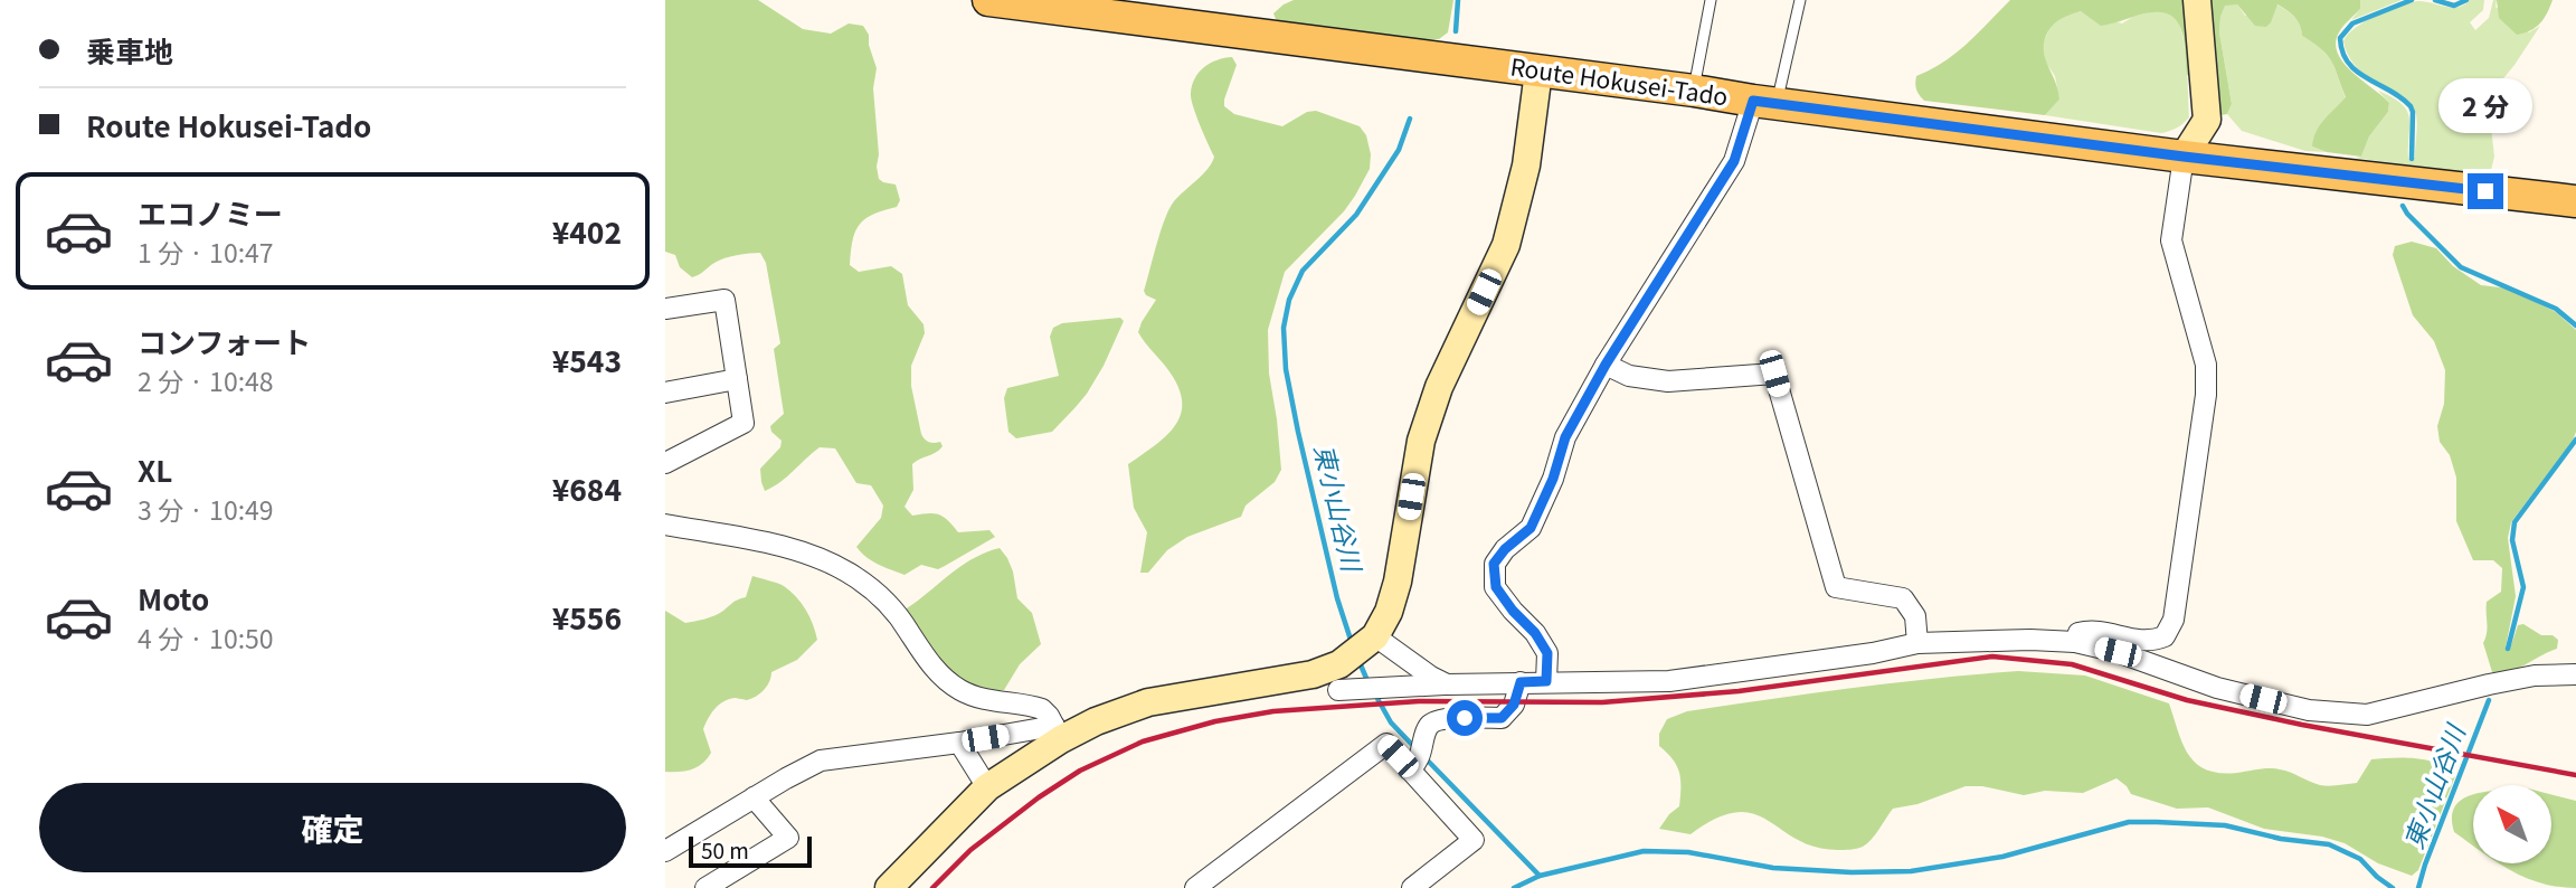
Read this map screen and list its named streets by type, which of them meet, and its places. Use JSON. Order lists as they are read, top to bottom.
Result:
{
  "streets": {
    "main road": ["Route Hokusei-Tado"]
  },
  "water": ["東小山谷川"],
  "scale_bar": "50 m",
  "north": "top left",
  "page": {
    "banner": ["乗車地", "Route Hokusei-Tado"],
    "bubble": "2 分",
    "list": [
      {
        "name": "エコノミー",
        "note": "1 分 · 10:47",
        "value": "¥402"
      },
      {
        "name": "コンフォート",
        "note": "2 分 · 10:48",
        "value": "¥543"
      },
      {
        "name": "XL",
        "note": "3 分 · 10:49",
        "value": "¥684"
      },
      {
        "name": "Moto",
        "note": "4 分 · 10:50",
        "value": "¥556"
      }
    ],
    "buttons": "確定",
    "scale": "50 m"
  }
}
